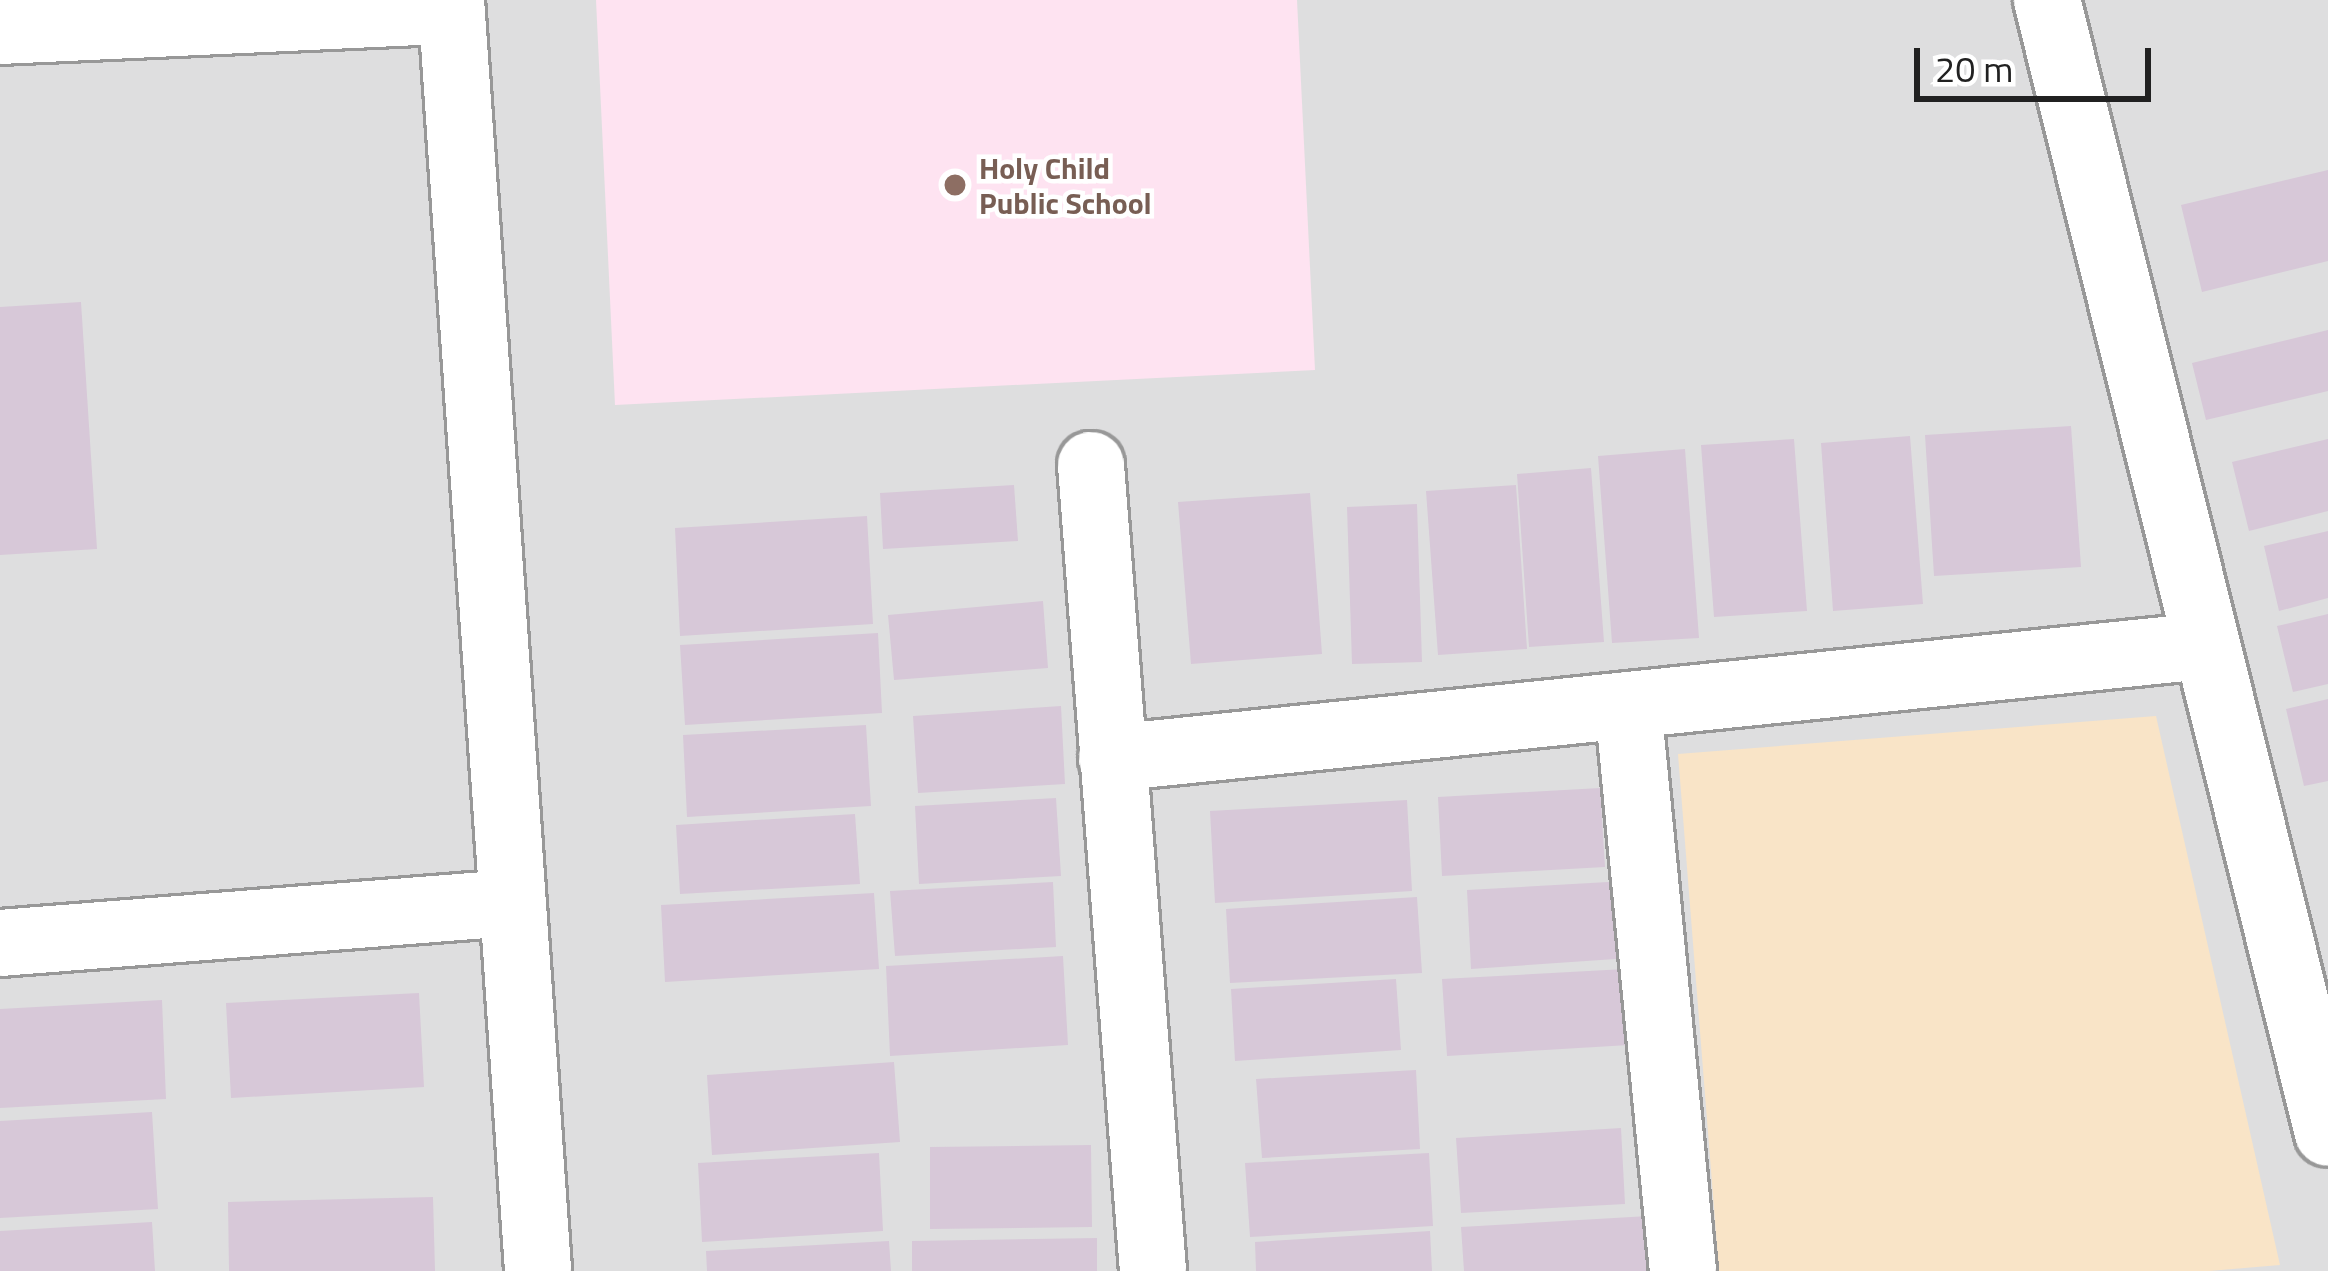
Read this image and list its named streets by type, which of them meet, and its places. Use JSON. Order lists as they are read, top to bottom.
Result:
{
  "places": ["Holy Child Public School"],
  "scale_bar": "20 m"
}
